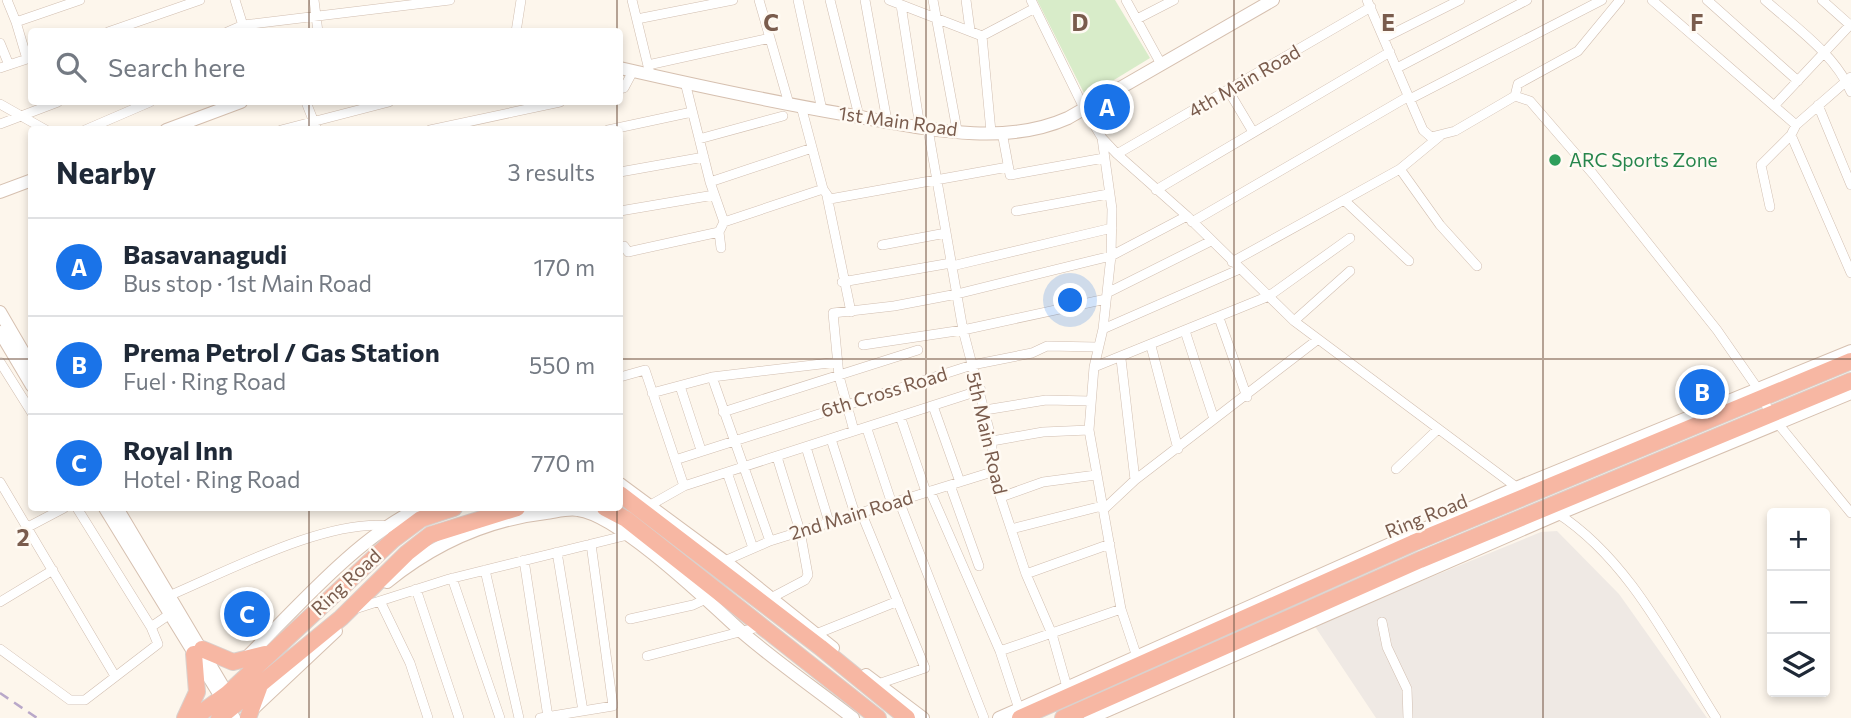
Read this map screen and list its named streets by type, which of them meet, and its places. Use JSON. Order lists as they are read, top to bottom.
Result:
{
  "streets": {
    "highway": ["Ring Road"],
    "street": [
      "4th Main Road",
      "1st Main Road",
      "6th Cross Road",
      "5th Main Road",
      "2nd Main Road"
    ]
  },
  "crossings": [
    ["1st Main Road", "5th Main Road"],
    ["6th Cross Road", "5th Main Road"],
    ["5th Main Road", "2nd Main Road"]
  ],
  "places": ["ARC Sports Zone"],
  "page": {
    "search": "Search here",
    "pins": ["A", "B", "C"],
    "heading": ["Nearby", "3 results"],
    "list": [
      {
        "mark": "A",
        "name": "Basavanagudi",
        "note": "Bus stop · 1st Main Road",
        "value": "170 m"
      },
      {
        "mark": "B",
        "name": "Prema Petrol / Gas Station",
        "note": "Fuel · Ring Road",
        "value": "550 m"
      },
      {
        "mark": "C",
        "name": "Royal Inn",
        "note": "Hotel · Ring Road",
        "value": "770 m"
      }
    ],
    "map_buttons": ["+", "−"]
  },
  "grid": {
    "columns": [
      "C",
      "D",
      "E",
      "F"
    ],
    "rows": ["2"]
  }
}
